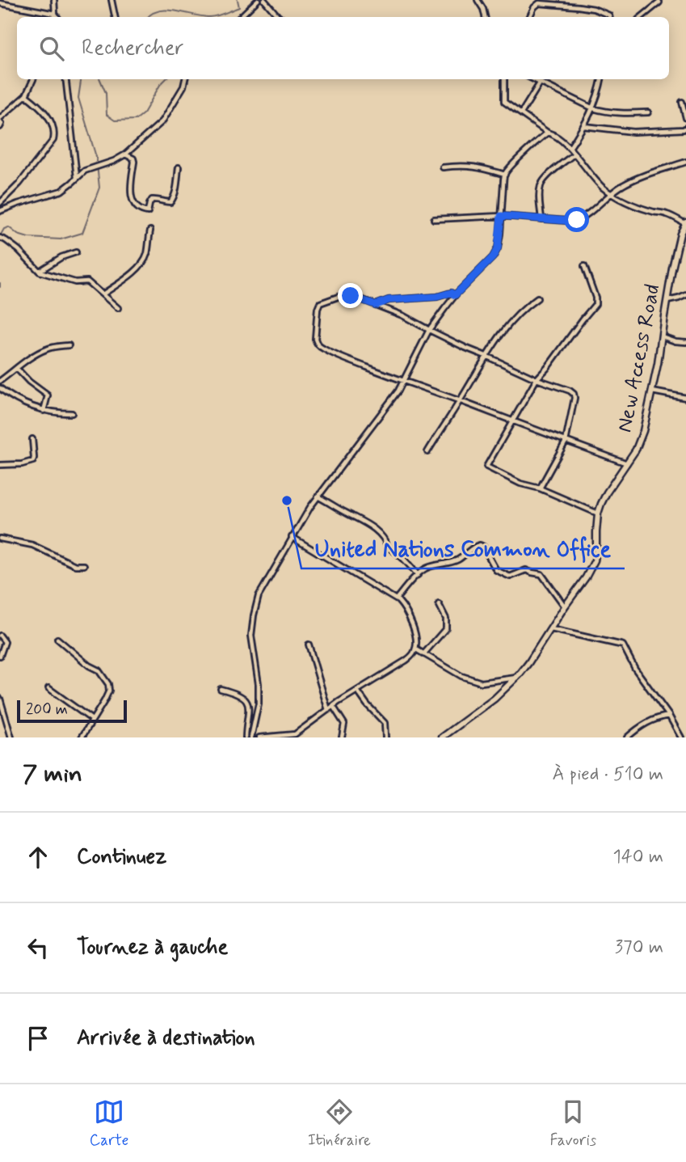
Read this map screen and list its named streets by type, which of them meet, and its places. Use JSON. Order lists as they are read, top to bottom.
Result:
{
  "streets": {
    "main road": ["New Access Road"]
  },
  "places": ["United Nations Common Office"],
  "scale_bar": "200 m",
  "page": {
    "search": "Rechercher",
    "scale": "200 m",
    "heading": ["7 min", "À pied · 510 m"],
    "list": [
      ["Continuez", "140 m"],
      ["Tournez à gauche", "370 m"],
      "Arrivée à destination"
    ],
    "nav": ["Carte", "Itinéraire", "Favoris"]
  }
}
